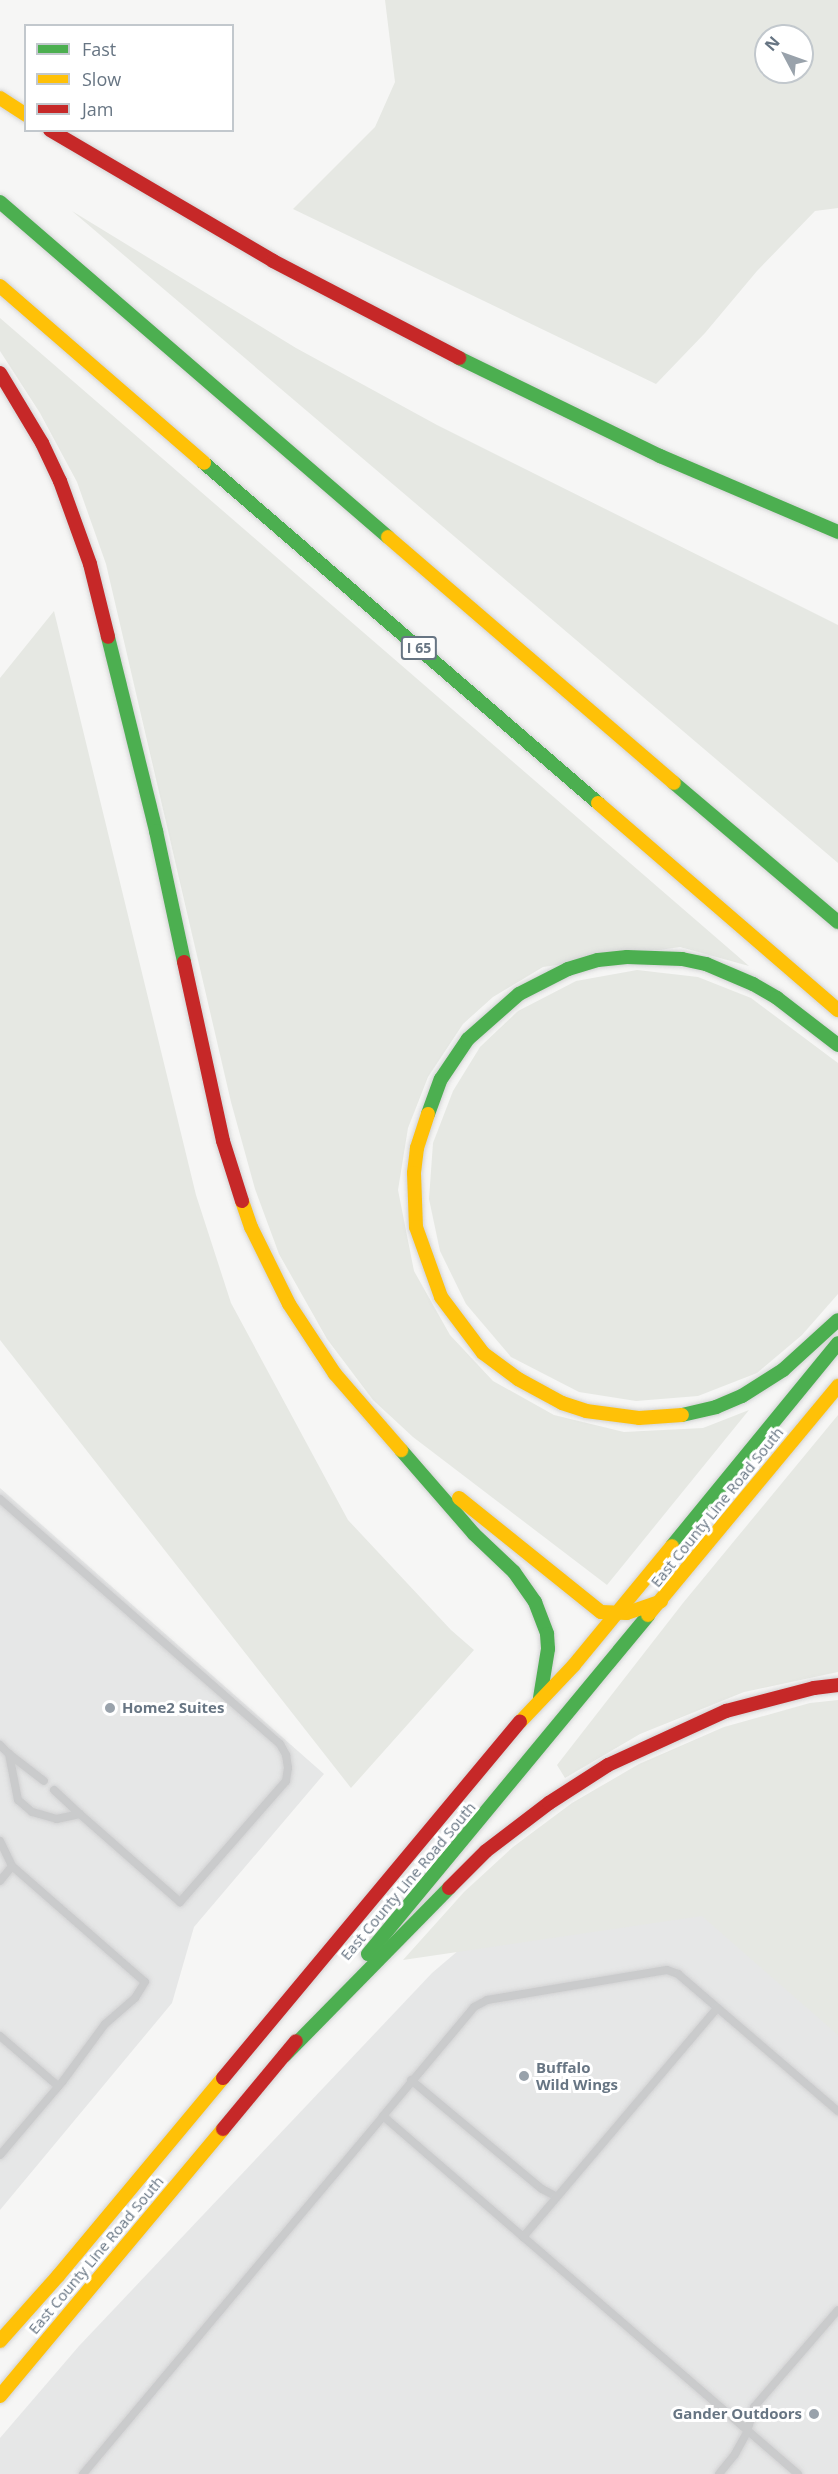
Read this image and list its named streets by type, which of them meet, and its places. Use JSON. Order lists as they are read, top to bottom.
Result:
{
  "streets": {
    "main road": ["I 65", "East County Line Road South"]
  },
  "places": ["Home2 Suites", "Buffalo Wild Wings", "Gander Outdoors"],
  "legend": ["Fast", "Slow", "Jam"],
  "north": "top left"
}
